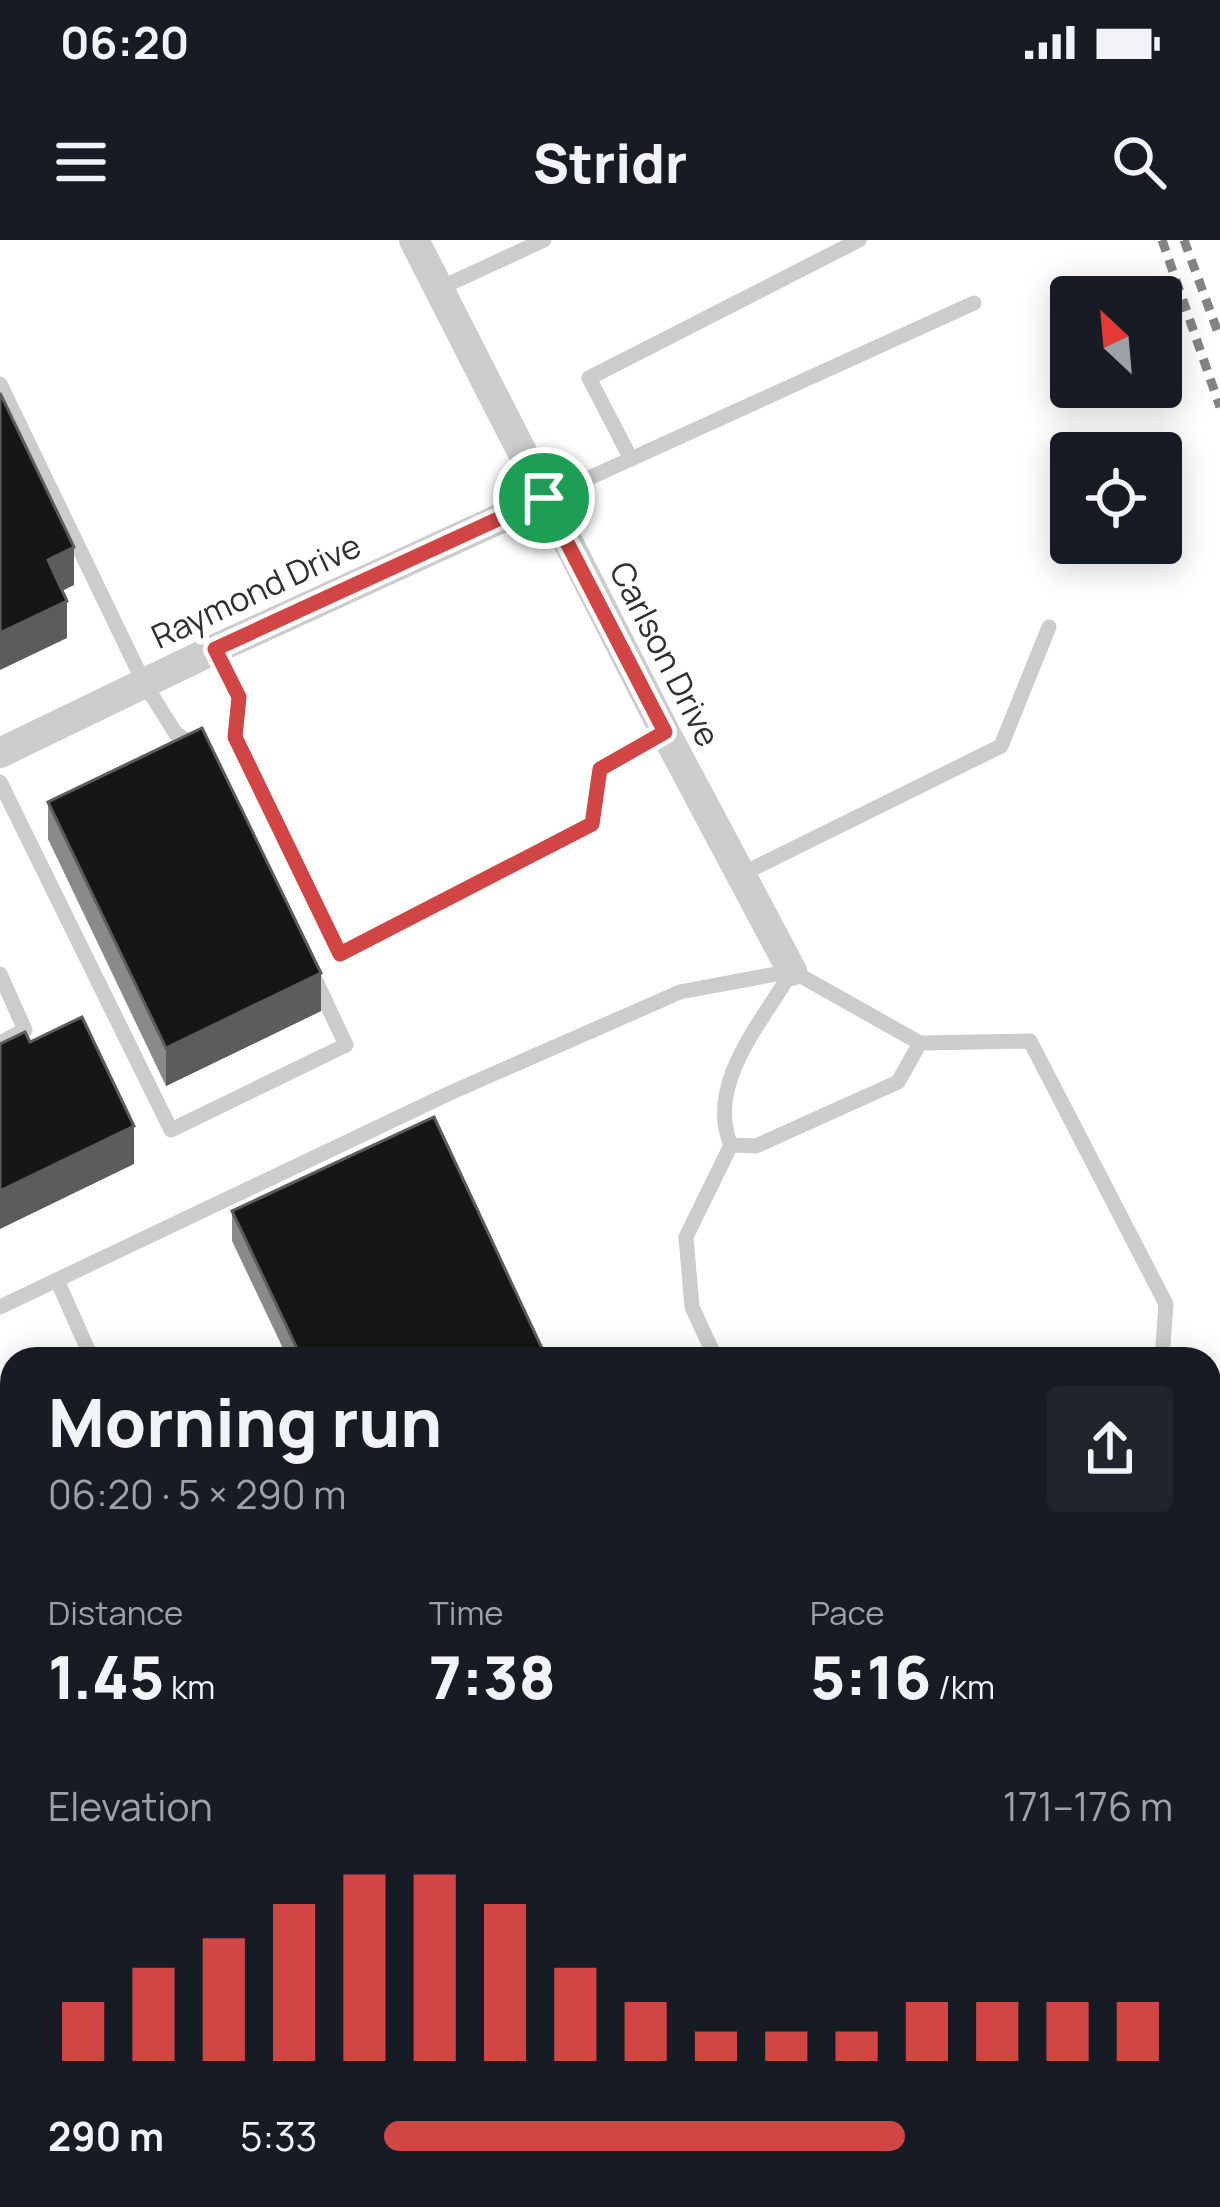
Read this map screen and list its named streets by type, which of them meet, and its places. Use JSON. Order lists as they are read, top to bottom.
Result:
{
  "streets": {
    "street": ["Raymond Drive", "Carlson Drive"]
  },
  "crossings": [
    ["Raymond Drive", "Carlson Drive"]
  ],
  "north": "top left",
  "page": {
    "status": "06:20",
    "header": "Stridr",
    "heading": ["Morning run", "06:20 · 5 × 290 m"],
    "stats": [
      ["Distance", "1.45 km"],
      ["Time", "7:38"],
      ["Pace", "5:16 /km"]
    ],
    "chart": ["Elevation", "171–176 m"],
    "list": [
      {
        "name": "290 m",
        "note": "5:33"
      }
    ]
  }
}
